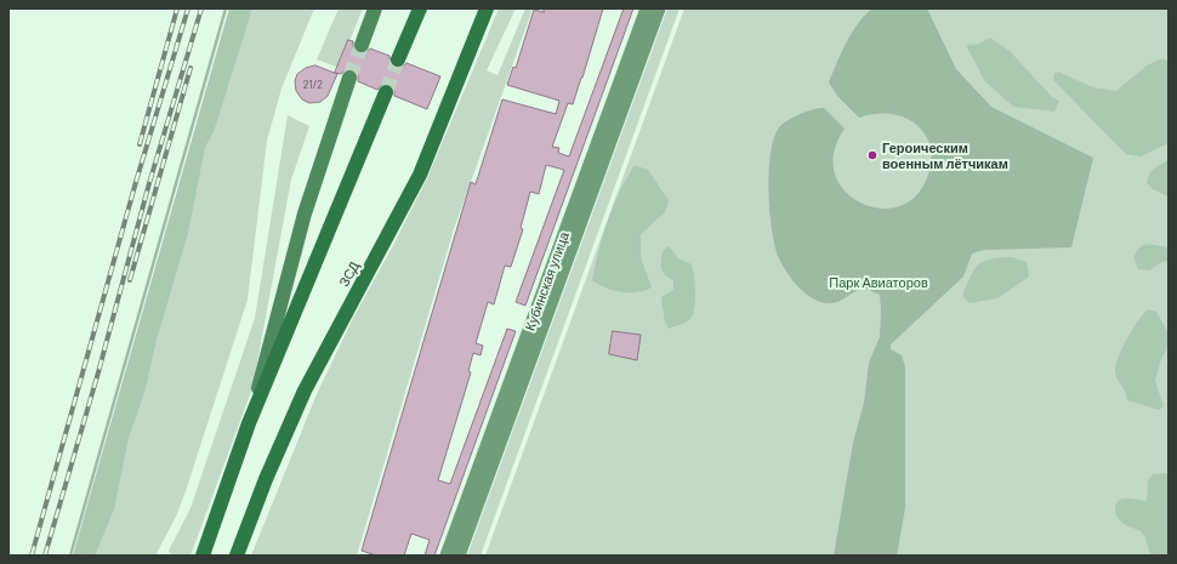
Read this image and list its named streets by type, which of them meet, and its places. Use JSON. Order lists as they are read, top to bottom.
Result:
{
  "streets": {
    "highway": ["ЗСД"],
    "main road": ["Кубинская улица"]
  },
  "parks": ["Парк Авиаторов"],
  "places": ["Героическим военным лётчикам"],
  "house_numbers": ["21/2"]
}
